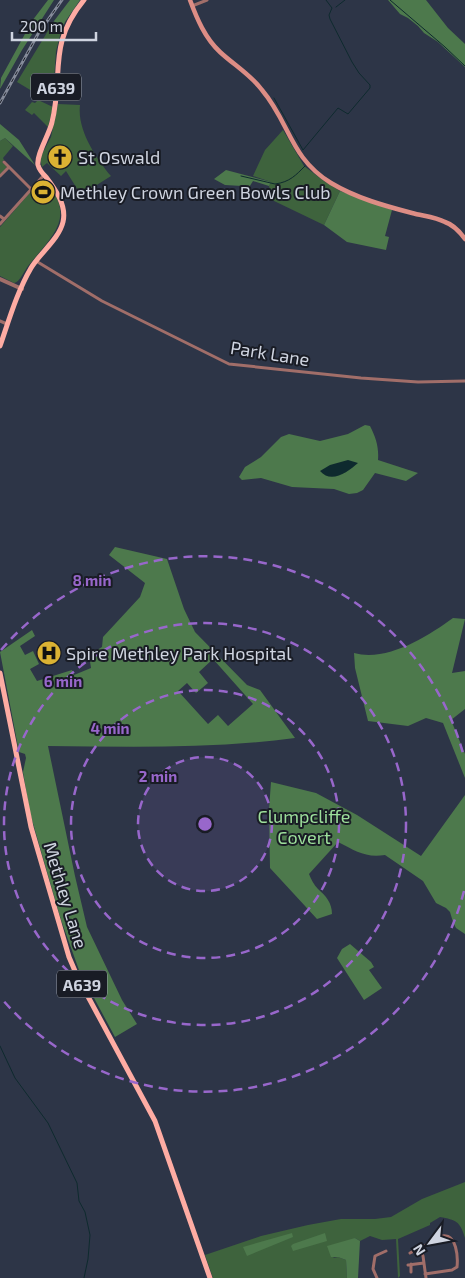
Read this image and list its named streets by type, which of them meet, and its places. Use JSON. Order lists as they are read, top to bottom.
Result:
{
  "streets": {
    "main road": ["A639", "Methley Lane"],
    "street": ["Park Lane"]
  },
  "crossings": [
    ["A639", "Park Lane"]
  ],
  "parks": ["Clumpcliffe Covert"],
  "places": {
    "church": ["St Oswald"],
    "sports": ["Methley Crown Green Bowls Club"],
    "hospital": ["Spire Methley Park Hospital"]
  },
  "scale_bar": "200 m",
  "north": "bottom left",
  "rings": [
    "8 min",
    "6 min",
    "4 min",
    "2 min"
  ]
}
